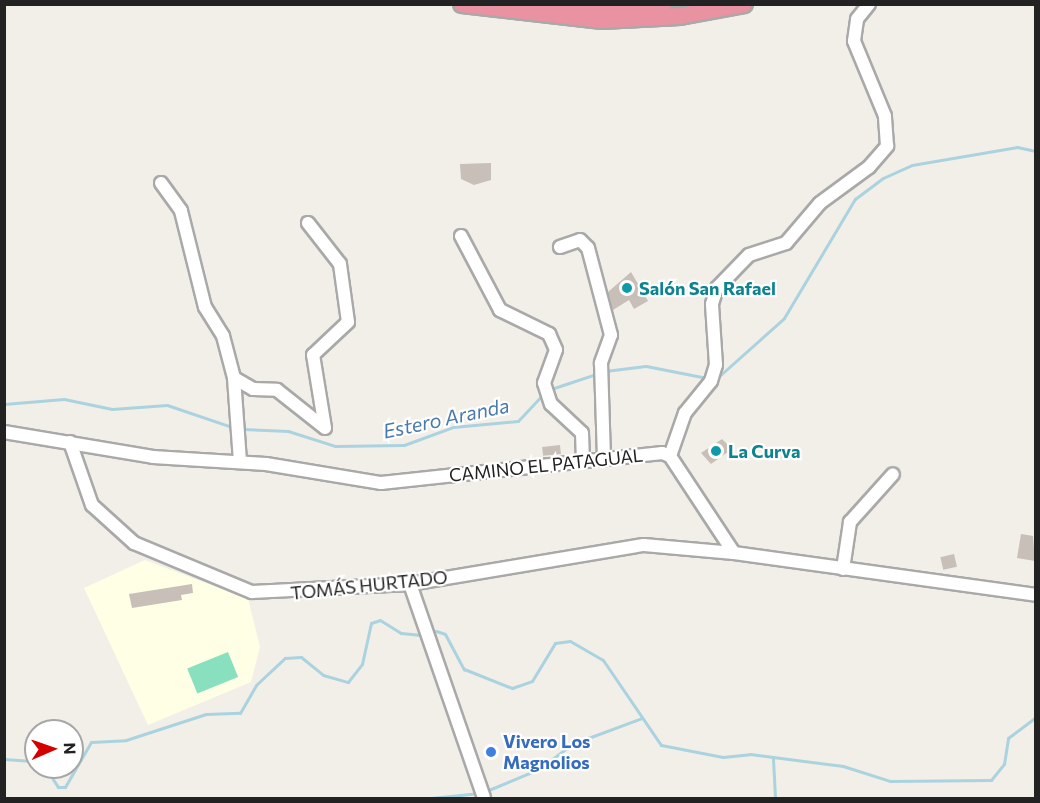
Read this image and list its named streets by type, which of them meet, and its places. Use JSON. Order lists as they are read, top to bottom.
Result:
{
  "streets": {
    "street": ["CAMINO EL PATAGUAL", "TOMÁS HURTADO"]
  },
  "crossings": [
    ["CAMINO EL PATAGUAL", "TOMÁS HURTADO"]
  ],
  "water": ["Estero Aranda"],
  "places": ["Salón San Rafael", "La Curva", "Vivero Los Magnolios"],
  "north": "right"
}
